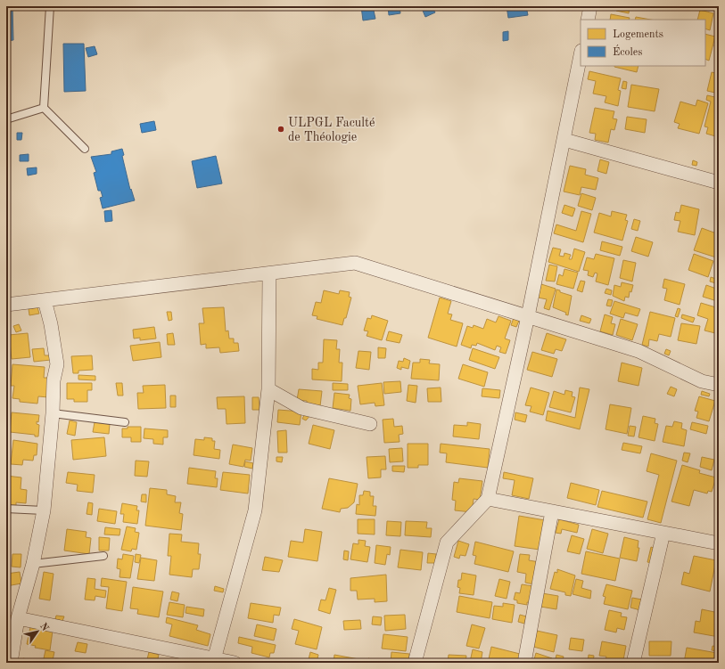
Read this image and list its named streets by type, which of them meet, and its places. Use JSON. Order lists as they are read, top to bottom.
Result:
{
  "places": ["ULPGL Faculté de Théologie"],
  "legend": ["Logements", "Écoles"],
  "north": "top right"
}
